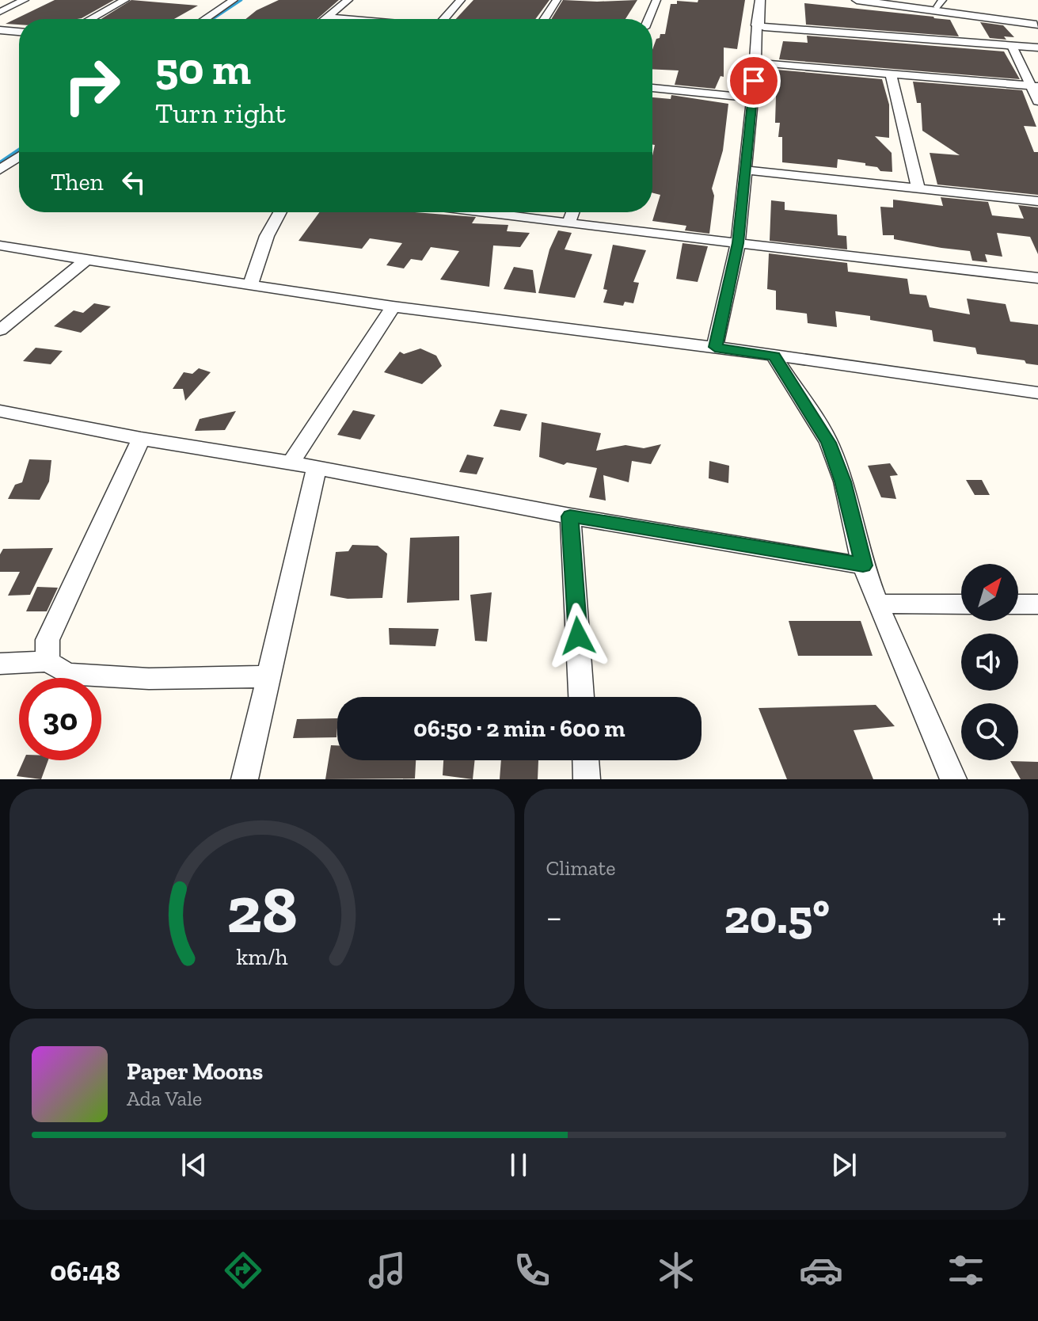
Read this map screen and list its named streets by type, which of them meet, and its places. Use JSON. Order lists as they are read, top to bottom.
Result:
{
  "north": "top right",
  "page": {
    "turn": ["50 m", "Turn right"],
    "then": "Then",
    "limit": "30",
    "trip": "06:50 · 2 min · 600 m",
    "tile": "Climate",
    "heat": ["−", "20.5°", "+"],
    "song": ["Paper Moons", "Ada Vale"],
    "tabs": "06:48",
    "gauge": ["28", "km/h"]
  }
}
